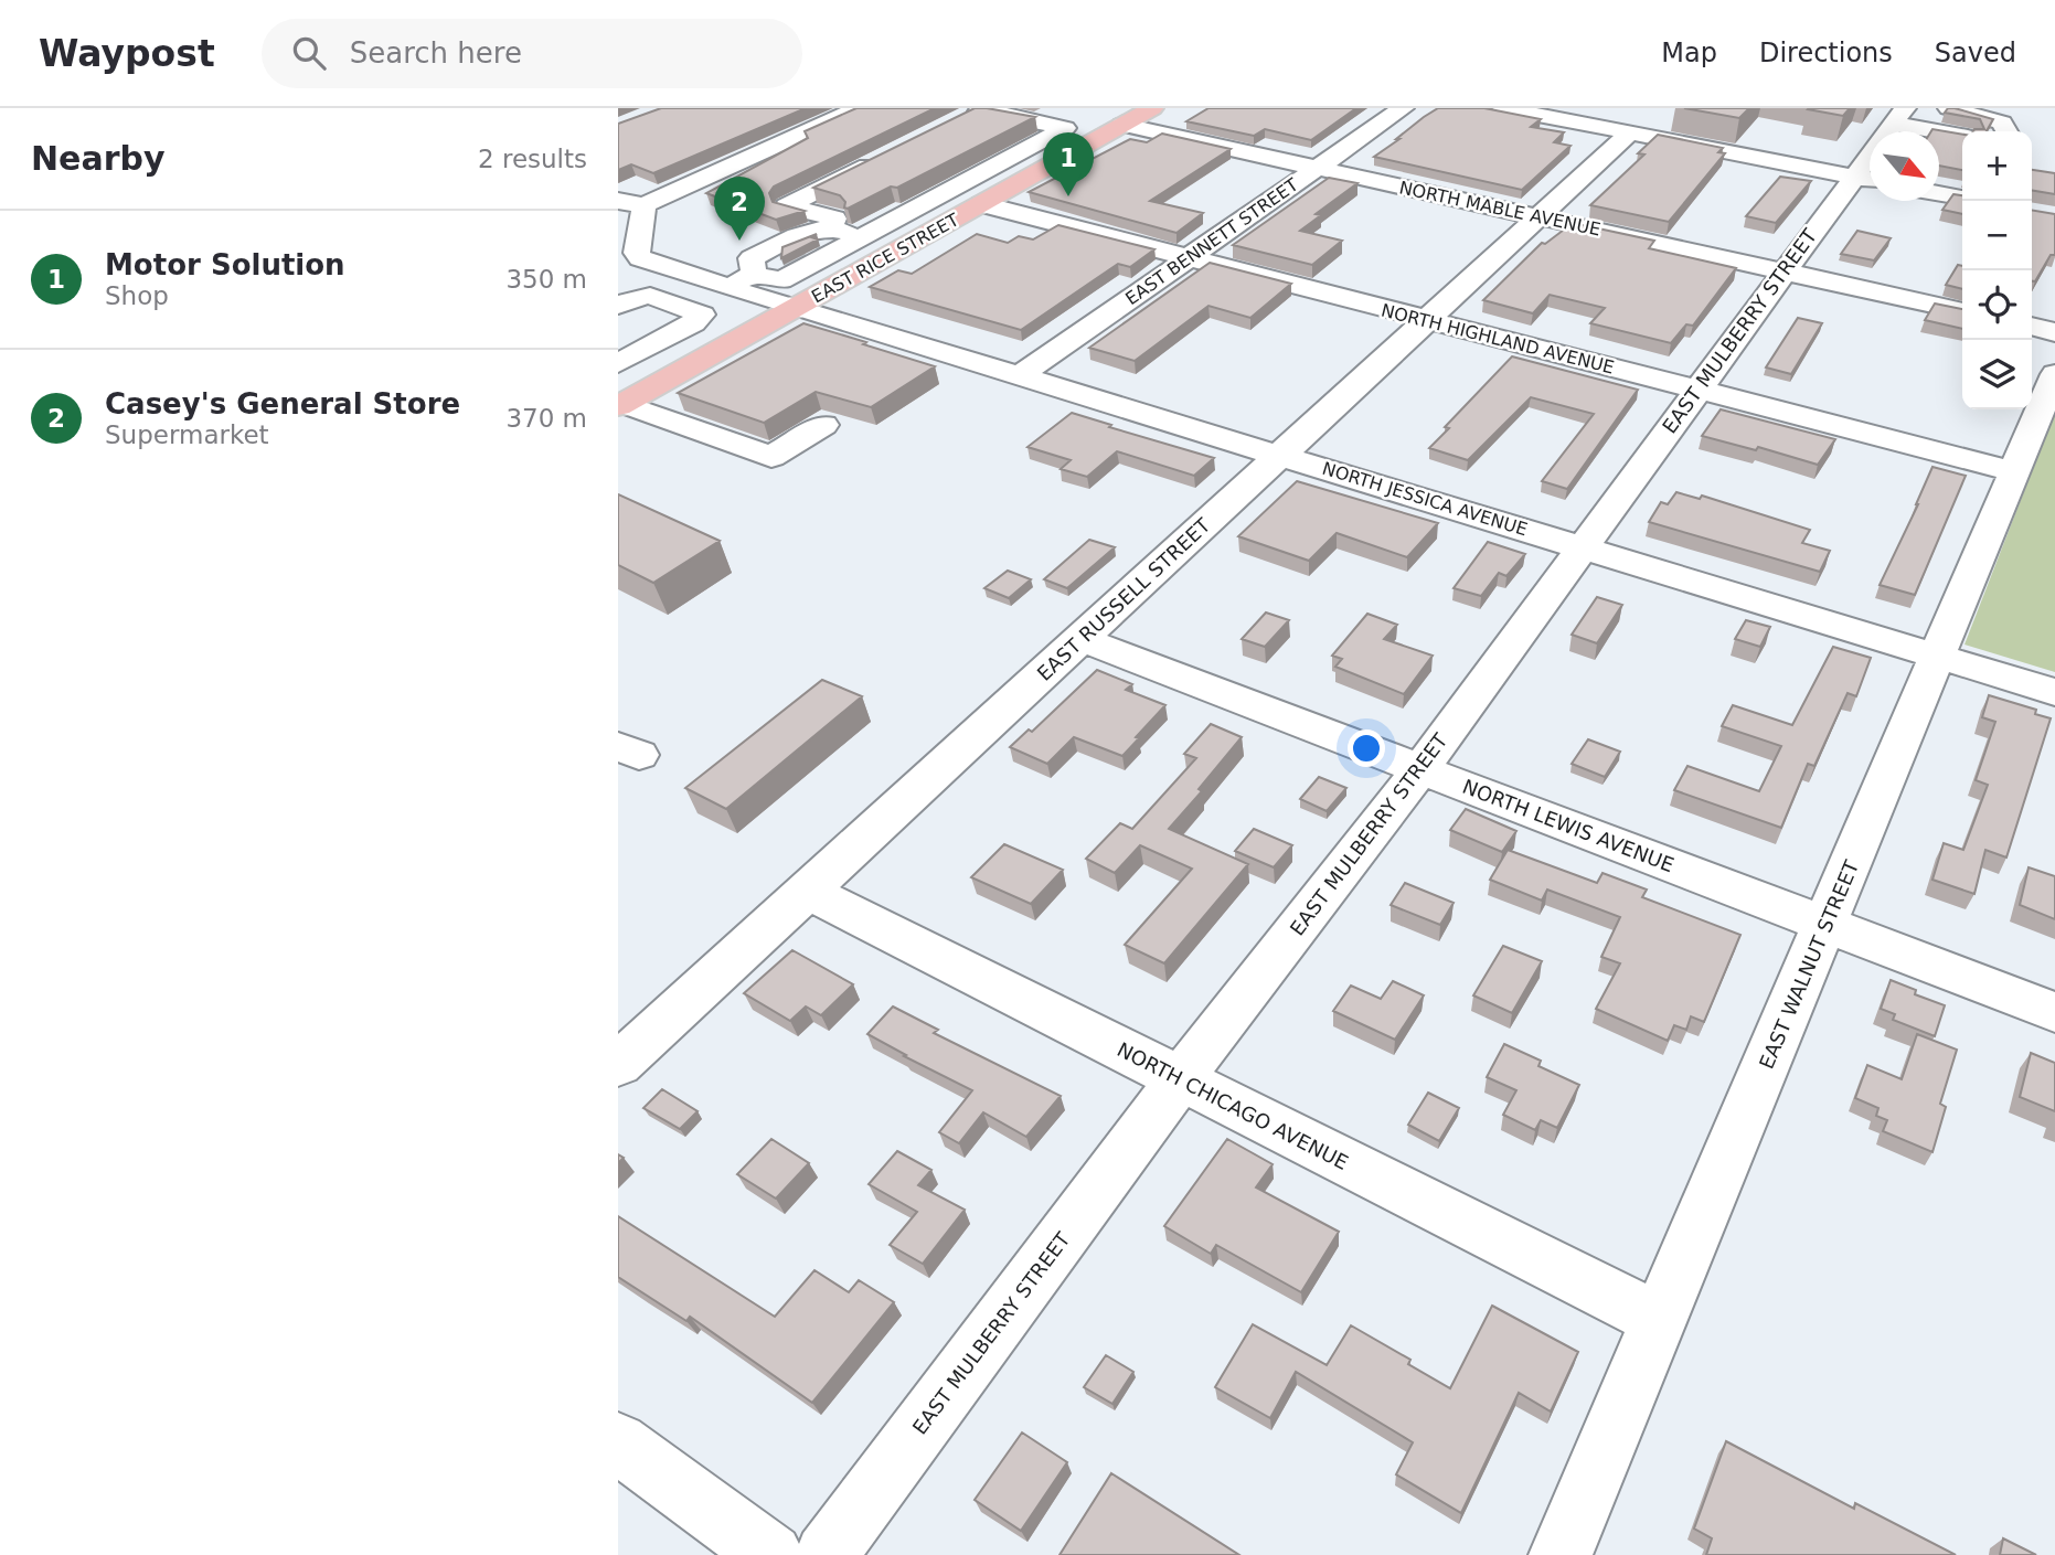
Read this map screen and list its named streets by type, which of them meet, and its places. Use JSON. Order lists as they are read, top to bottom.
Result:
{
  "streets": {
    "main road": ["EAST RICE STREET"],
    "street": [
      "NORTH MABLE AVENUE",
      "EAST BENNETT STREET",
      "EAST MULBERRY STREET",
      "NORTH HIGHLAND AVENUE",
      "NORTH JESSICA AVENUE",
      "EAST RUSSELL STREET",
      "NORTH LEWIS AVENUE",
      "EAST WALNUT STREET",
      "NORTH CHICAGO AVENUE"
    ]
  },
  "crossings": [
    ["NORTH MABLE AVENUE", "EAST BENNETT STREET"],
    ["NORTH MABLE AVENUE", "EAST RICE STREET"],
    ["NORTH MABLE AVENUE", "EAST MULBERRY STREET"],
    ["NORTH MABLE AVENUE", "EAST RUSSELL STREET"],
    ["EAST BENNETT STREET", "NORTH HIGHLAND AVENUE"],
    ["EAST BENNETT STREET", "NORTH JESSICA AVENUE"],
    ["EAST RICE STREET", "NORTH HIGHLAND AVENUE"],
    ["EAST RICE STREET", "NORTH JESSICA AVENUE"],
    ["EAST MULBERRY STREET", "NORTH HIGHLAND AVENUE"],
    ["EAST MULBERRY STREET", "NORTH JESSICA AVENUE"],
    ["EAST MULBERRY STREET", "NORTH LEWIS AVENUE"],
    ["EAST MULBERRY STREET", "NORTH CHICAGO AVENUE"],
    ["NORTH HIGHLAND AVENUE", "EAST RUSSELL STREET"],
    ["NORTH HIGHLAND AVENUE", "EAST WALNUT STREET"],
    ["NORTH JESSICA AVENUE", "EAST RUSSELL STREET"],
    ["NORTH JESSICA AVENUE", "EAST WALNUT STREET"],
    ["EAST RUSSELL STREET", "NORTH LEWIS AVENUE"],
    ["EAST RUSSELL STREET", "NORTH CHICAGO AVENUE"],
    ["NORTH LEWIS AVENUE", "EAST WALNUT STREET"],
    ["EAST WALNUT STREET", "NORTH CHICAGO AVENUE"]
  ],
  "north": "bottom right",
  "page": {
    "header": "Waypost",
    "search": "Search here",
    "nav": ["Map", "Directions", "Saved"],
    "heading": ["Nearby", "2 results"],
    "map_buttons": ["+", "−"],
    "pins": ["1", "2"],
    "list": [
      {
        "mark": "1",
        "name": "Motor Solution",
        "note": "Shop",
        "value": "350 m"
      },
      {
        "mark": "2",
        "name": "Casey's General Store",
        "note": "Supermarket",
        "value": "370 m"
      }
    ]
  }
}
